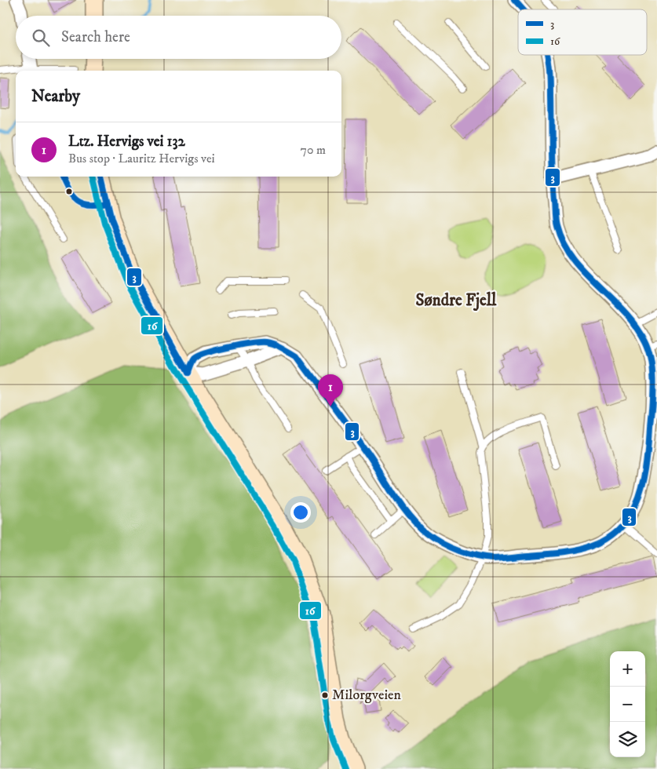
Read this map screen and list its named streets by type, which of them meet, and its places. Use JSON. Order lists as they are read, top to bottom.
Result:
{
  "districts": ["Søndre Fjell"],
  "places": ["Milorgveien"],
  "lines": ["transit line 3", "transit line 16"],
  "legend": ["3", "16"],
  "page": {
    "search": "Search here",
    "heading": "Nearby",
    "list": [
      {
        "mark": "1",
        "name": "Ltz. Hervigs vei 132",
        "note": "Bus stop · Lauritz Hervigs vei",
        "value": "70 m"
      }
    ],
    "pins": "1",
    "map_buttons": ["+", "−"]
  }
}
